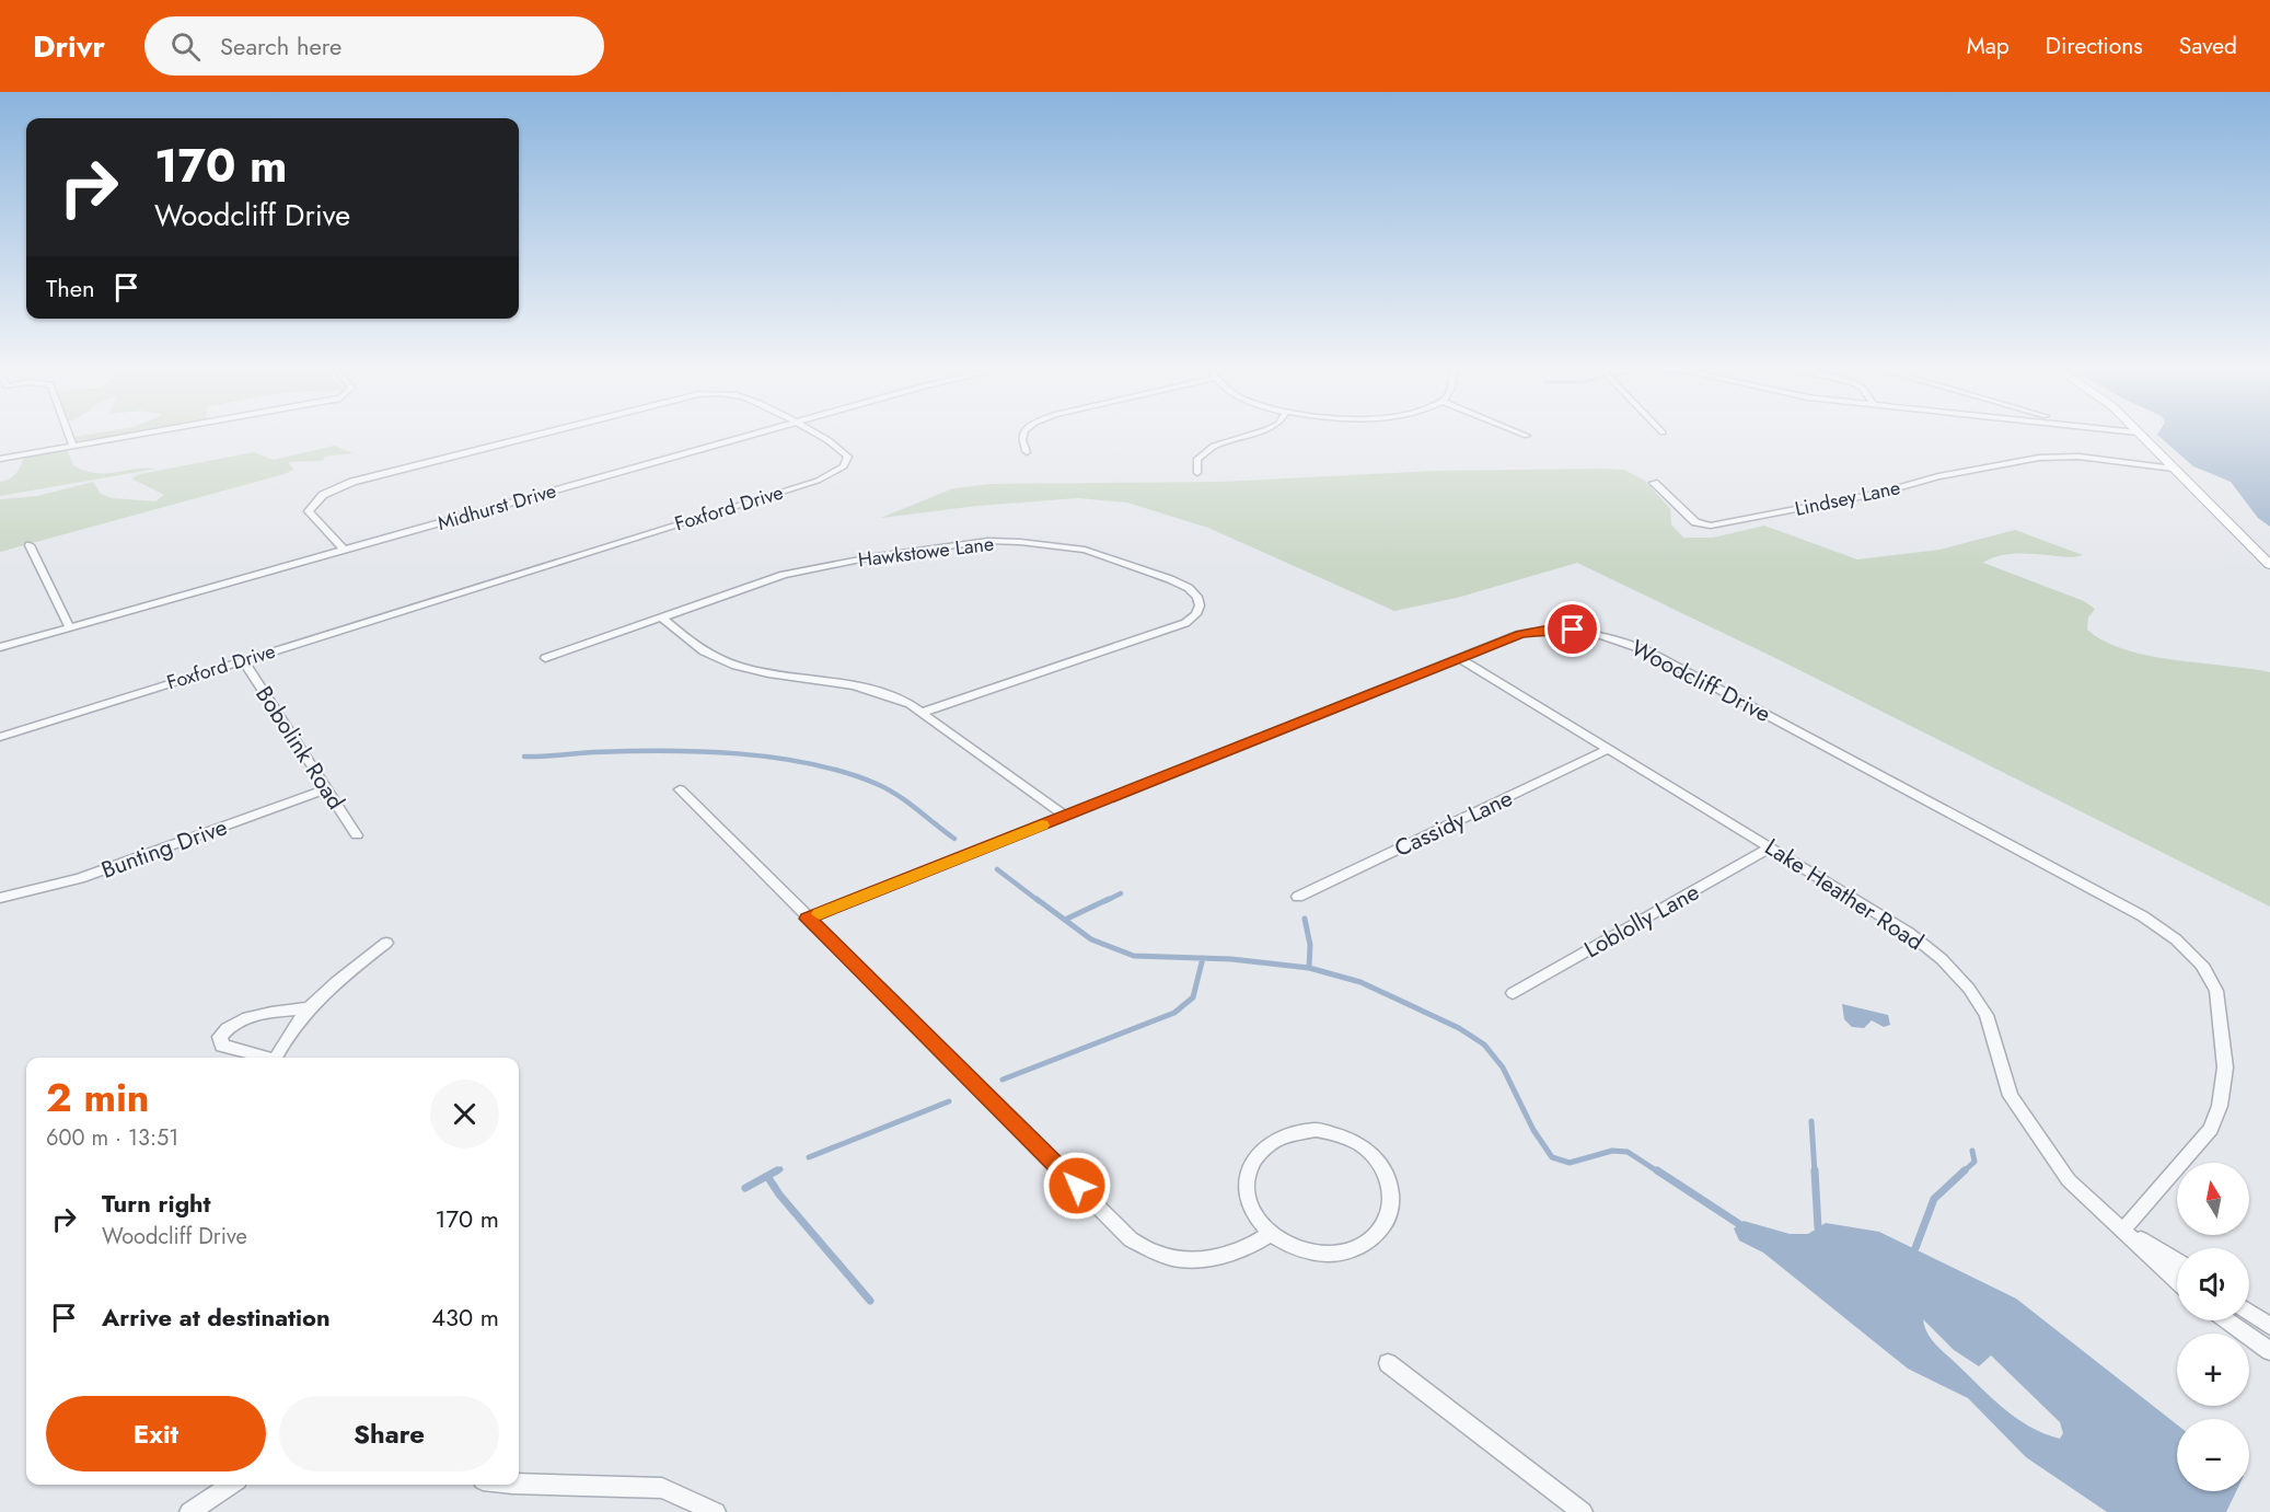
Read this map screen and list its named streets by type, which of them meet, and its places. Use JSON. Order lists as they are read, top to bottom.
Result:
{
  "streets": {
    "street": [
      "Lindsey Lane",
      "Midhurst Drive",
      "Foxford Drive",
      "Hawkstowe Lane",
      "Woodcliff Drive",
      "Bobolink Road",
      "Cassidy Lane",
      "Bunting Drive",
      "Lake Heather Road",
      "Loblolly Lane"
    ]
  },
  "crossings": [
    ["Midhurst Drive", "Foxford Drive"],
    ["Foxford Drive", "Bobolink Road"],
    ["Woodcliff Drive", "Lake Heather Road"],
    ["Bobolink Road", "Bunting Drive"],
    ["Cassidy Lane", "Lake Heather Road"],
    ["Lake Heather Road", "Loblolly Lane"]
  ],
  "north": "top",
  "page": {
    "header": "Drivr",
    "search": "Search here",
    "nav": ["Map", "Directions", "Saved"],
    "turn": ["170 m", "Woodcliff Drive"],
    "then": "Then",
    "heading": ["2 min", "600 m · 13:51"],
    "map_buttons": ["+", "−"],
    "list": [
      {
        "name": "Turn right",
        "note": "Woodcliff Drive",
        "value": "170 m"
      },
      {
        "name": "Arrive at destination",
        "value": "430 m"
      }
    ],
    "buttons": ["Exit", "Share"]
  }
}
